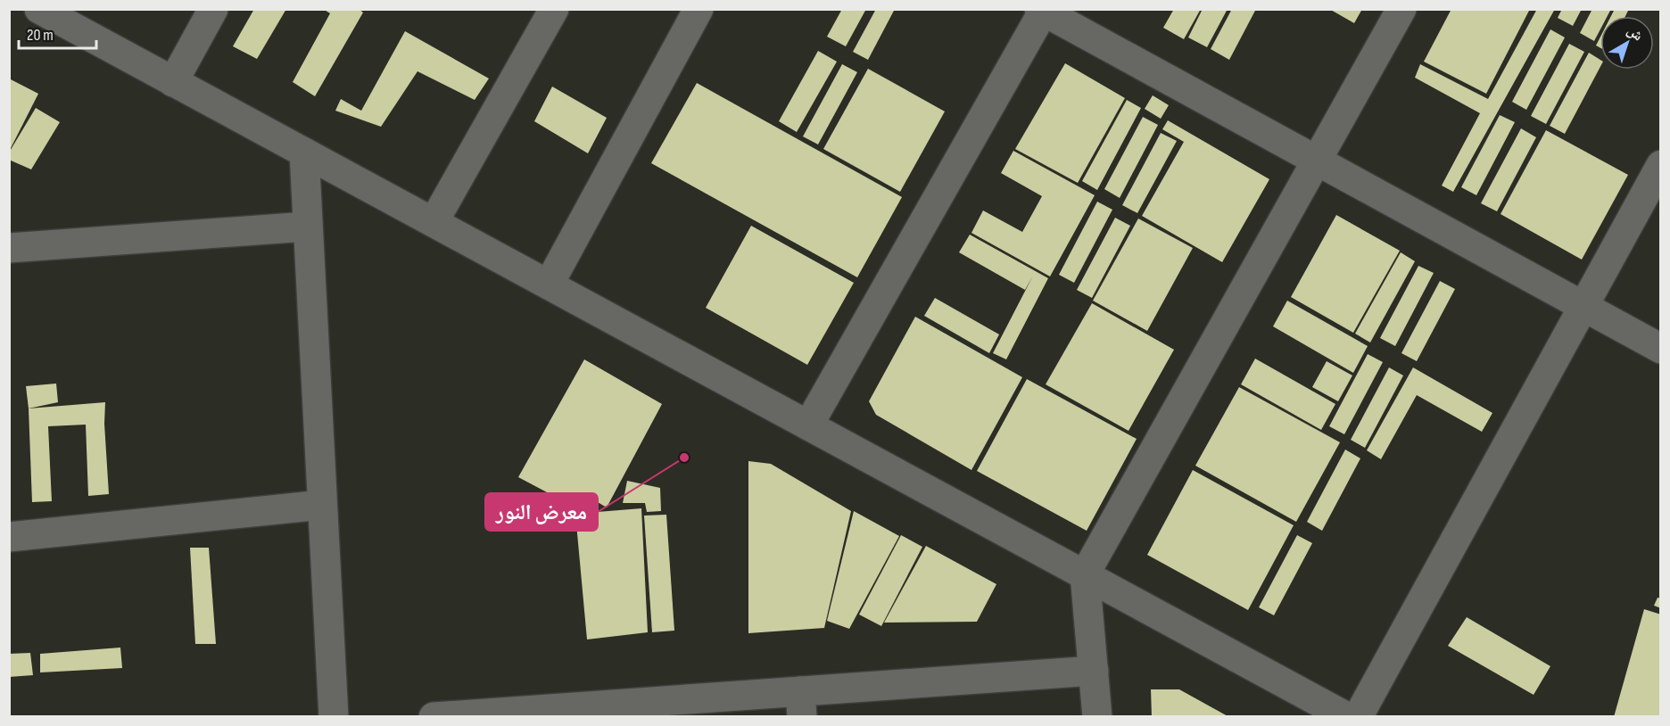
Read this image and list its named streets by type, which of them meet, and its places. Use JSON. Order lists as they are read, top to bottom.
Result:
{
  "places": ["معرض النور"],
  "scale_bar": "20 m",
  "north": "top right"
}
